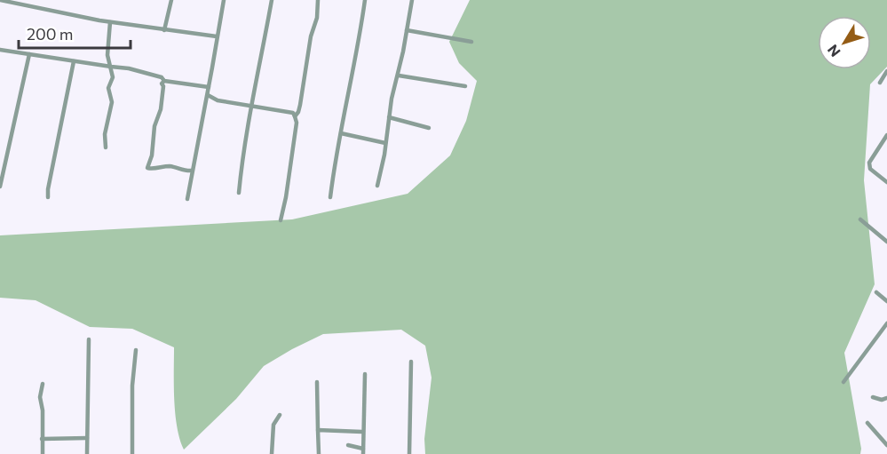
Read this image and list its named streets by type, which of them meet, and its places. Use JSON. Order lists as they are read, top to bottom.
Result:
{
  "scale_bar": "200 m",
  "north": "bottom left"
}
